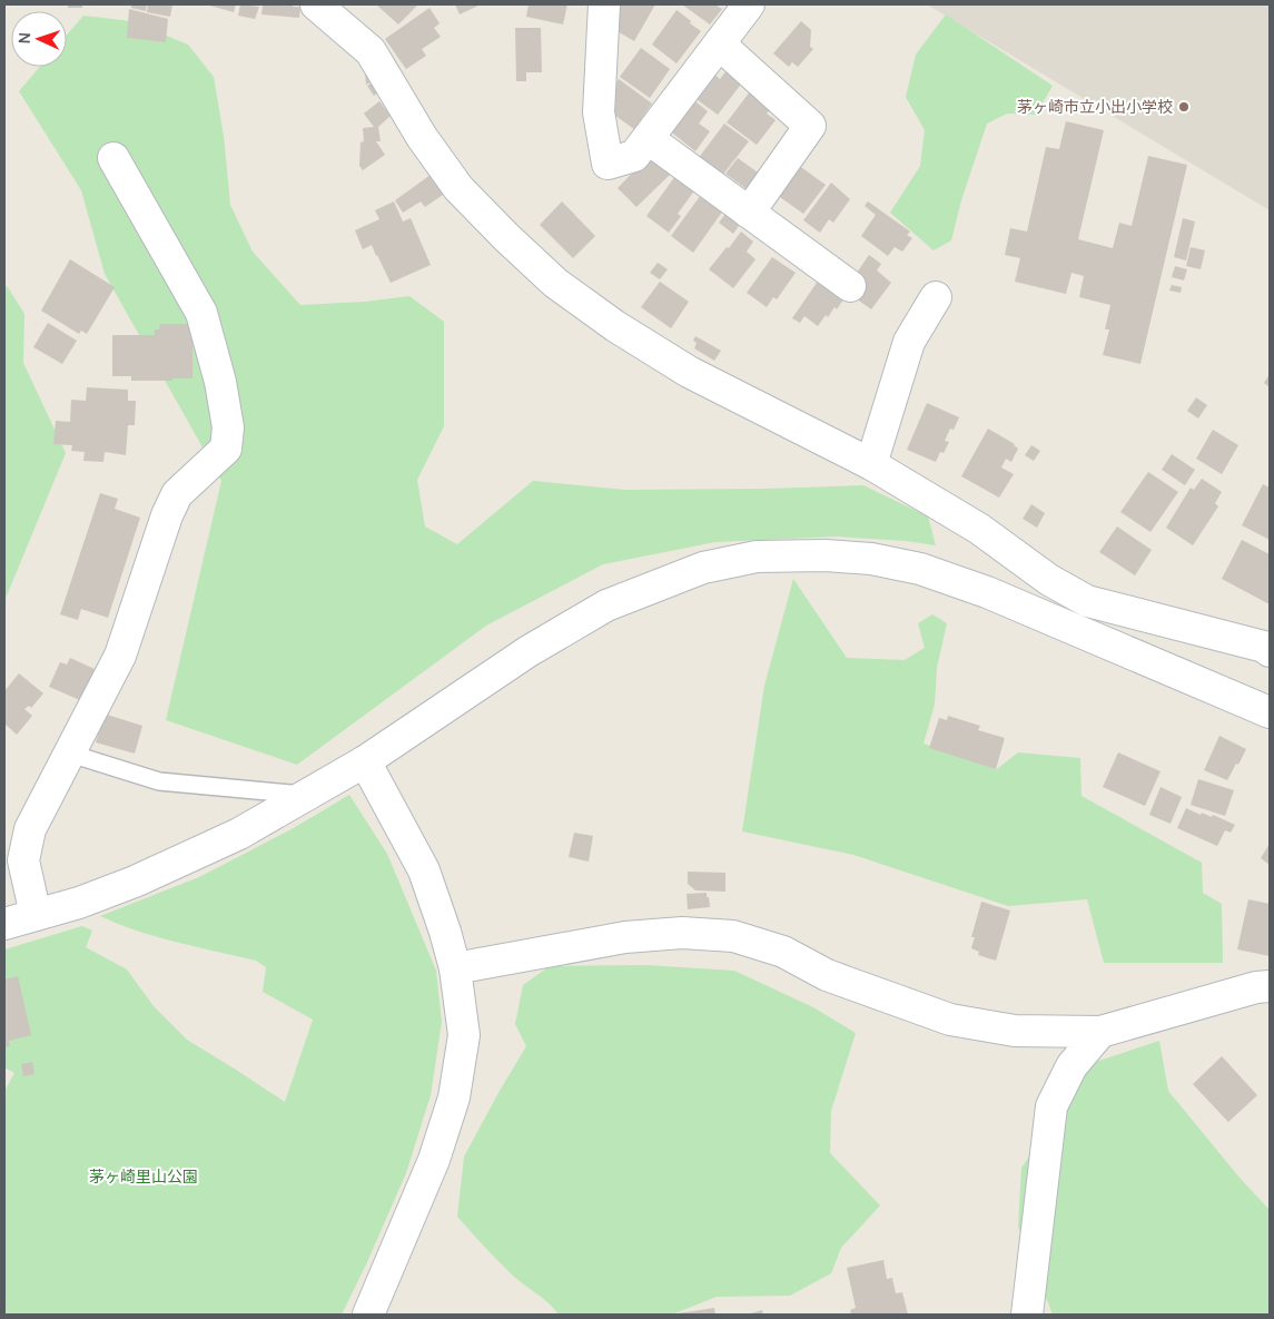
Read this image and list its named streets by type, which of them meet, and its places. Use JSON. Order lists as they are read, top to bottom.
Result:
{
  "parks": ["茅ヶ崎里山公園"],
  "places": ["茅ヶ崎市立小出小学校"],
  "north": "left"
}
